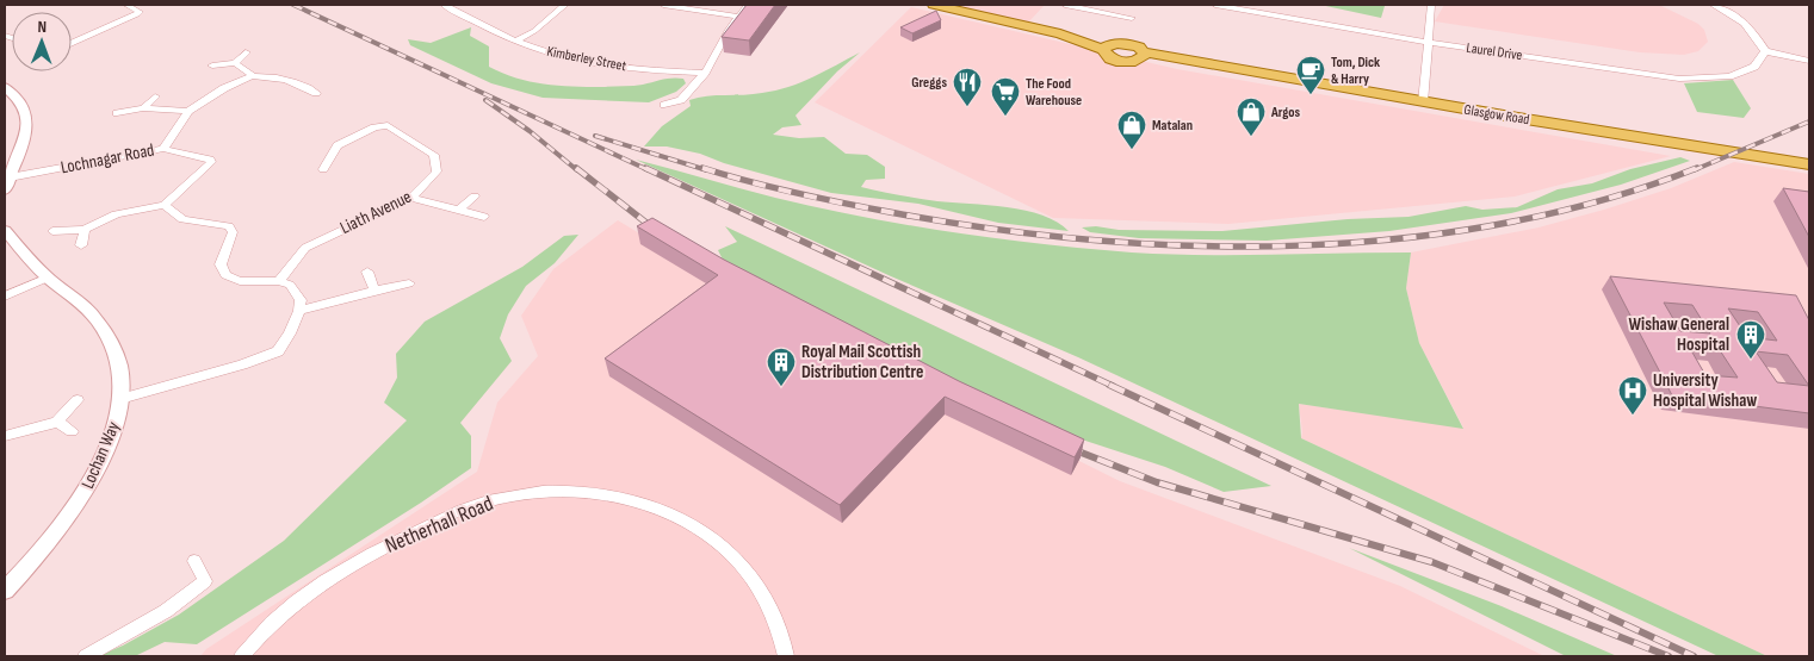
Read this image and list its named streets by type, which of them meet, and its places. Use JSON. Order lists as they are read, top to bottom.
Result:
{
  "streets": {
    "main road": ["Glasgow Road"],
    "street": [
      "Laurel Drive",
      "Kimberley Street",
      "Lochnagar Road",
      "Liath Avenue",
      "Lochan Way",
      "Netherhall Road"
    ]
  },
  "places": {
    "cafe": ["Tom, Dick & Harry"],
    "restaurant": ["Greggs"],
    "supermarket": ["The Food Warehouse"],
    "shop": ["Argos", "Matalan"],
    "building": ["Wishaw General Hospital", "Royal Mail Scottish Distribution Centre"],
    "hospital": ["University Hospital Wishaw"]
  },
  "north": "top"
}
